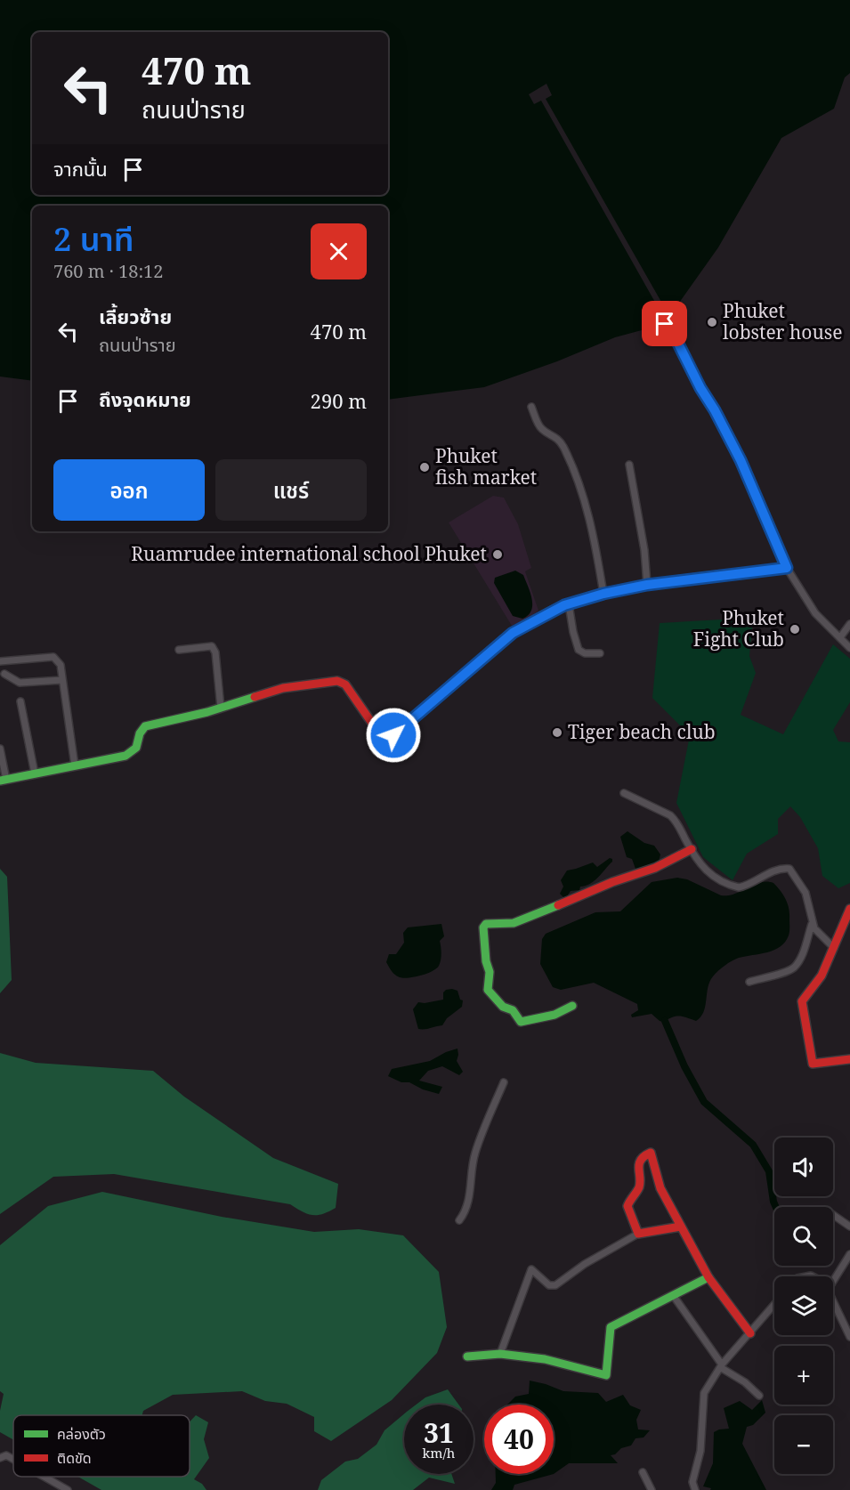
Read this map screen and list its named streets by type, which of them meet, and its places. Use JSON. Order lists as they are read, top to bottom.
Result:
{
  "places": [
    "Phuket lobster house",
    "Phuket fish market",
    "Ruamrudee international school Phuket",
    "Phuket Fight Club",
    "Tiger beach club"
  ],
  "legend": ["คล่องตัว", "ติดขัด"],
  "page": {
    "turn": ["470 m", "ถนนป่าราย"],
    "then": "จากนั้น",
    "heading": ["2 นาที", "760 m · 18:12"],
    "list": [
      {
        "name": "เลี้ยวซ้าย",
        "note": "ถนนป่าราย",
        "value": "470 m"
      },
      {
        "name": "ถึงจุดหมาย",
        "value": "290 m"
      }
    ],
    "buttons": ["ออก", "แชร์"],
    "map_buttons": ["+", "−"],
    "speed": "31 km/h",
    "limit": "40"
  }
}
